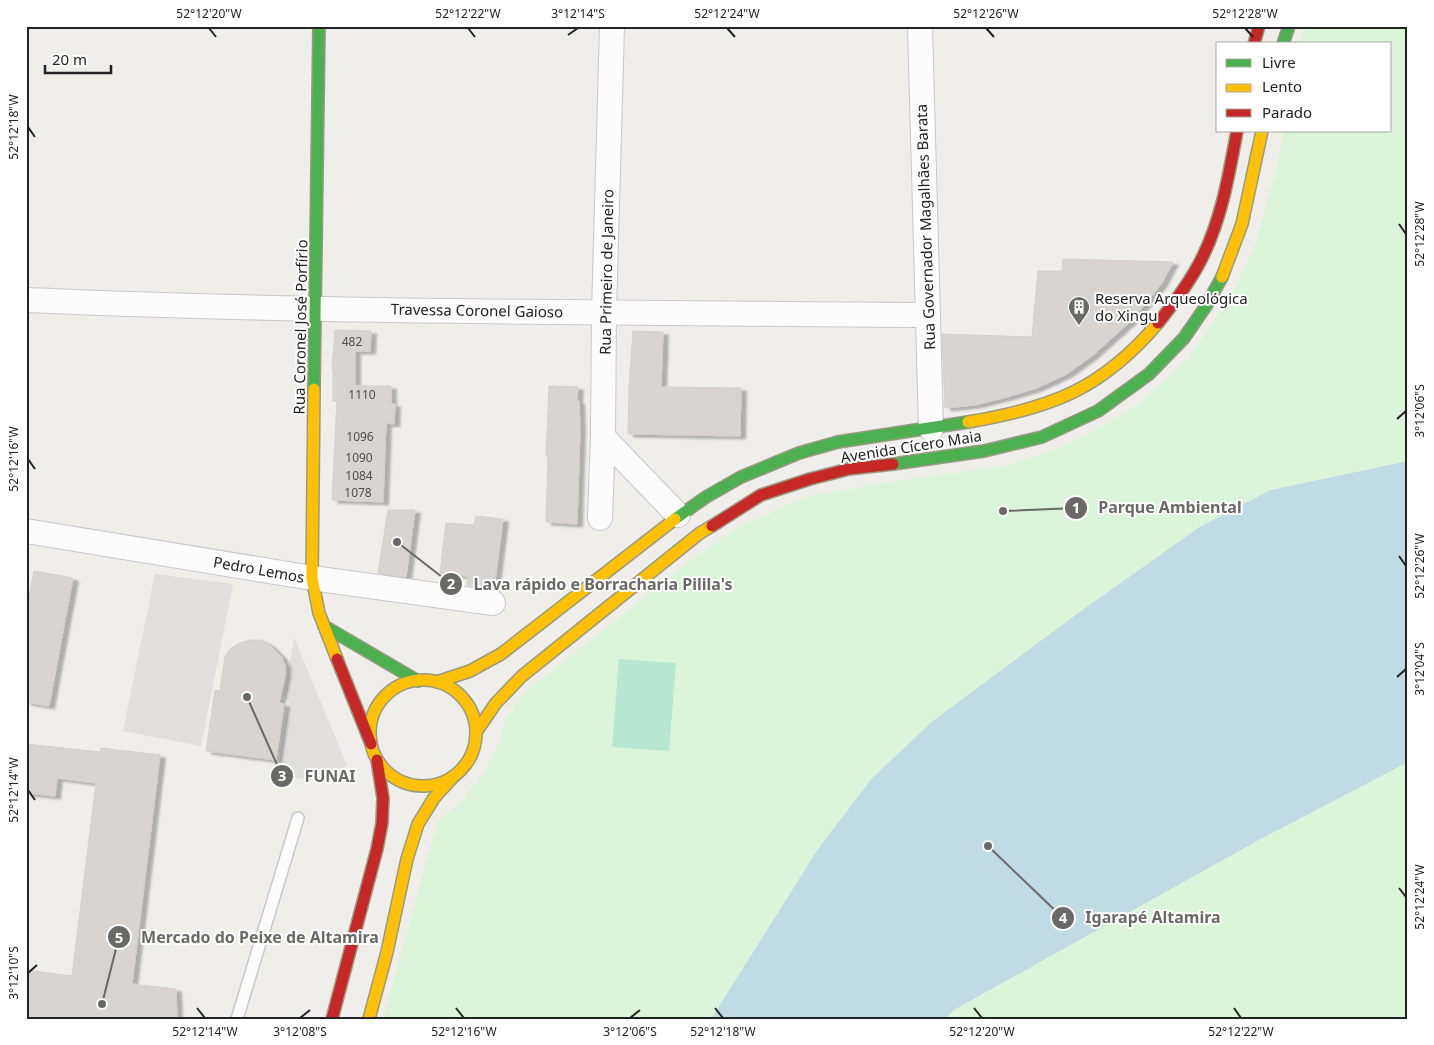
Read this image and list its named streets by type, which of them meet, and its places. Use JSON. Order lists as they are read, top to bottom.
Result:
{
  "streets": {
    "main road": ["Rua Coronel José Porfírio", "Avenida Cícero Maia"],
    "street": [
      "Rua Governador Magalhães Barata",
      "Rua Primeiro de Janeiro",
      "Travessa Coronel Gaioso",
      "Pedro Lemos"
    ]
  },
  "crossings": [
    ["Rua Governador Magalhães Barata", "Travessa Coronel Gaioso"],
    ["Rua Governador Magalhães Barata", "Avenida Cícero Maia"],
    ["Rua Primeiro de Janeiro", "Travessa Coronel Gaioso"],
    ["Travessa Coronel Gaioso", "Rua Coronel José Porfírio"],
    ["Rua Coronel José Porfírio", "Avenida Cícero Maia"],
    ["Rua Coronel José Porfírio", "Pedro Lemos"]
  ],
  "places": {
    "building": ["Reserva Arqueológica do Xingu"],
    "other": [
      "Parque Ambiental",
      "Lava rápido e Borracharia Pilila's",
      "FUNAI",
      "Igarapé Altamira",
      "Mercado do Peixe de Altamira"
    ]
  },
  "house_numbers": [
    "482",
    "1110",
    "1096",
    "1090",
    "1084",
    "1078"
  ],
  "legend": ["Livre", "Lento", "Parado"],
  "scale_bar": "20 m",
  "coordinates": [
    "52°12'20\"W",
    "52°12'22\"W",
    "3°12'14\"S",
    "52°12'24\"W",
    "52°12'26\"W",
    "52°12'28\"W",
    "52°12'18\"W",
    "3°12'06\"S",
    "52°12'16\"W",
    "3°12'04\"S",
    "52°12'14\"W",
    "3°12'10\"S",
    "3°12'08\"S"
  ]
}
